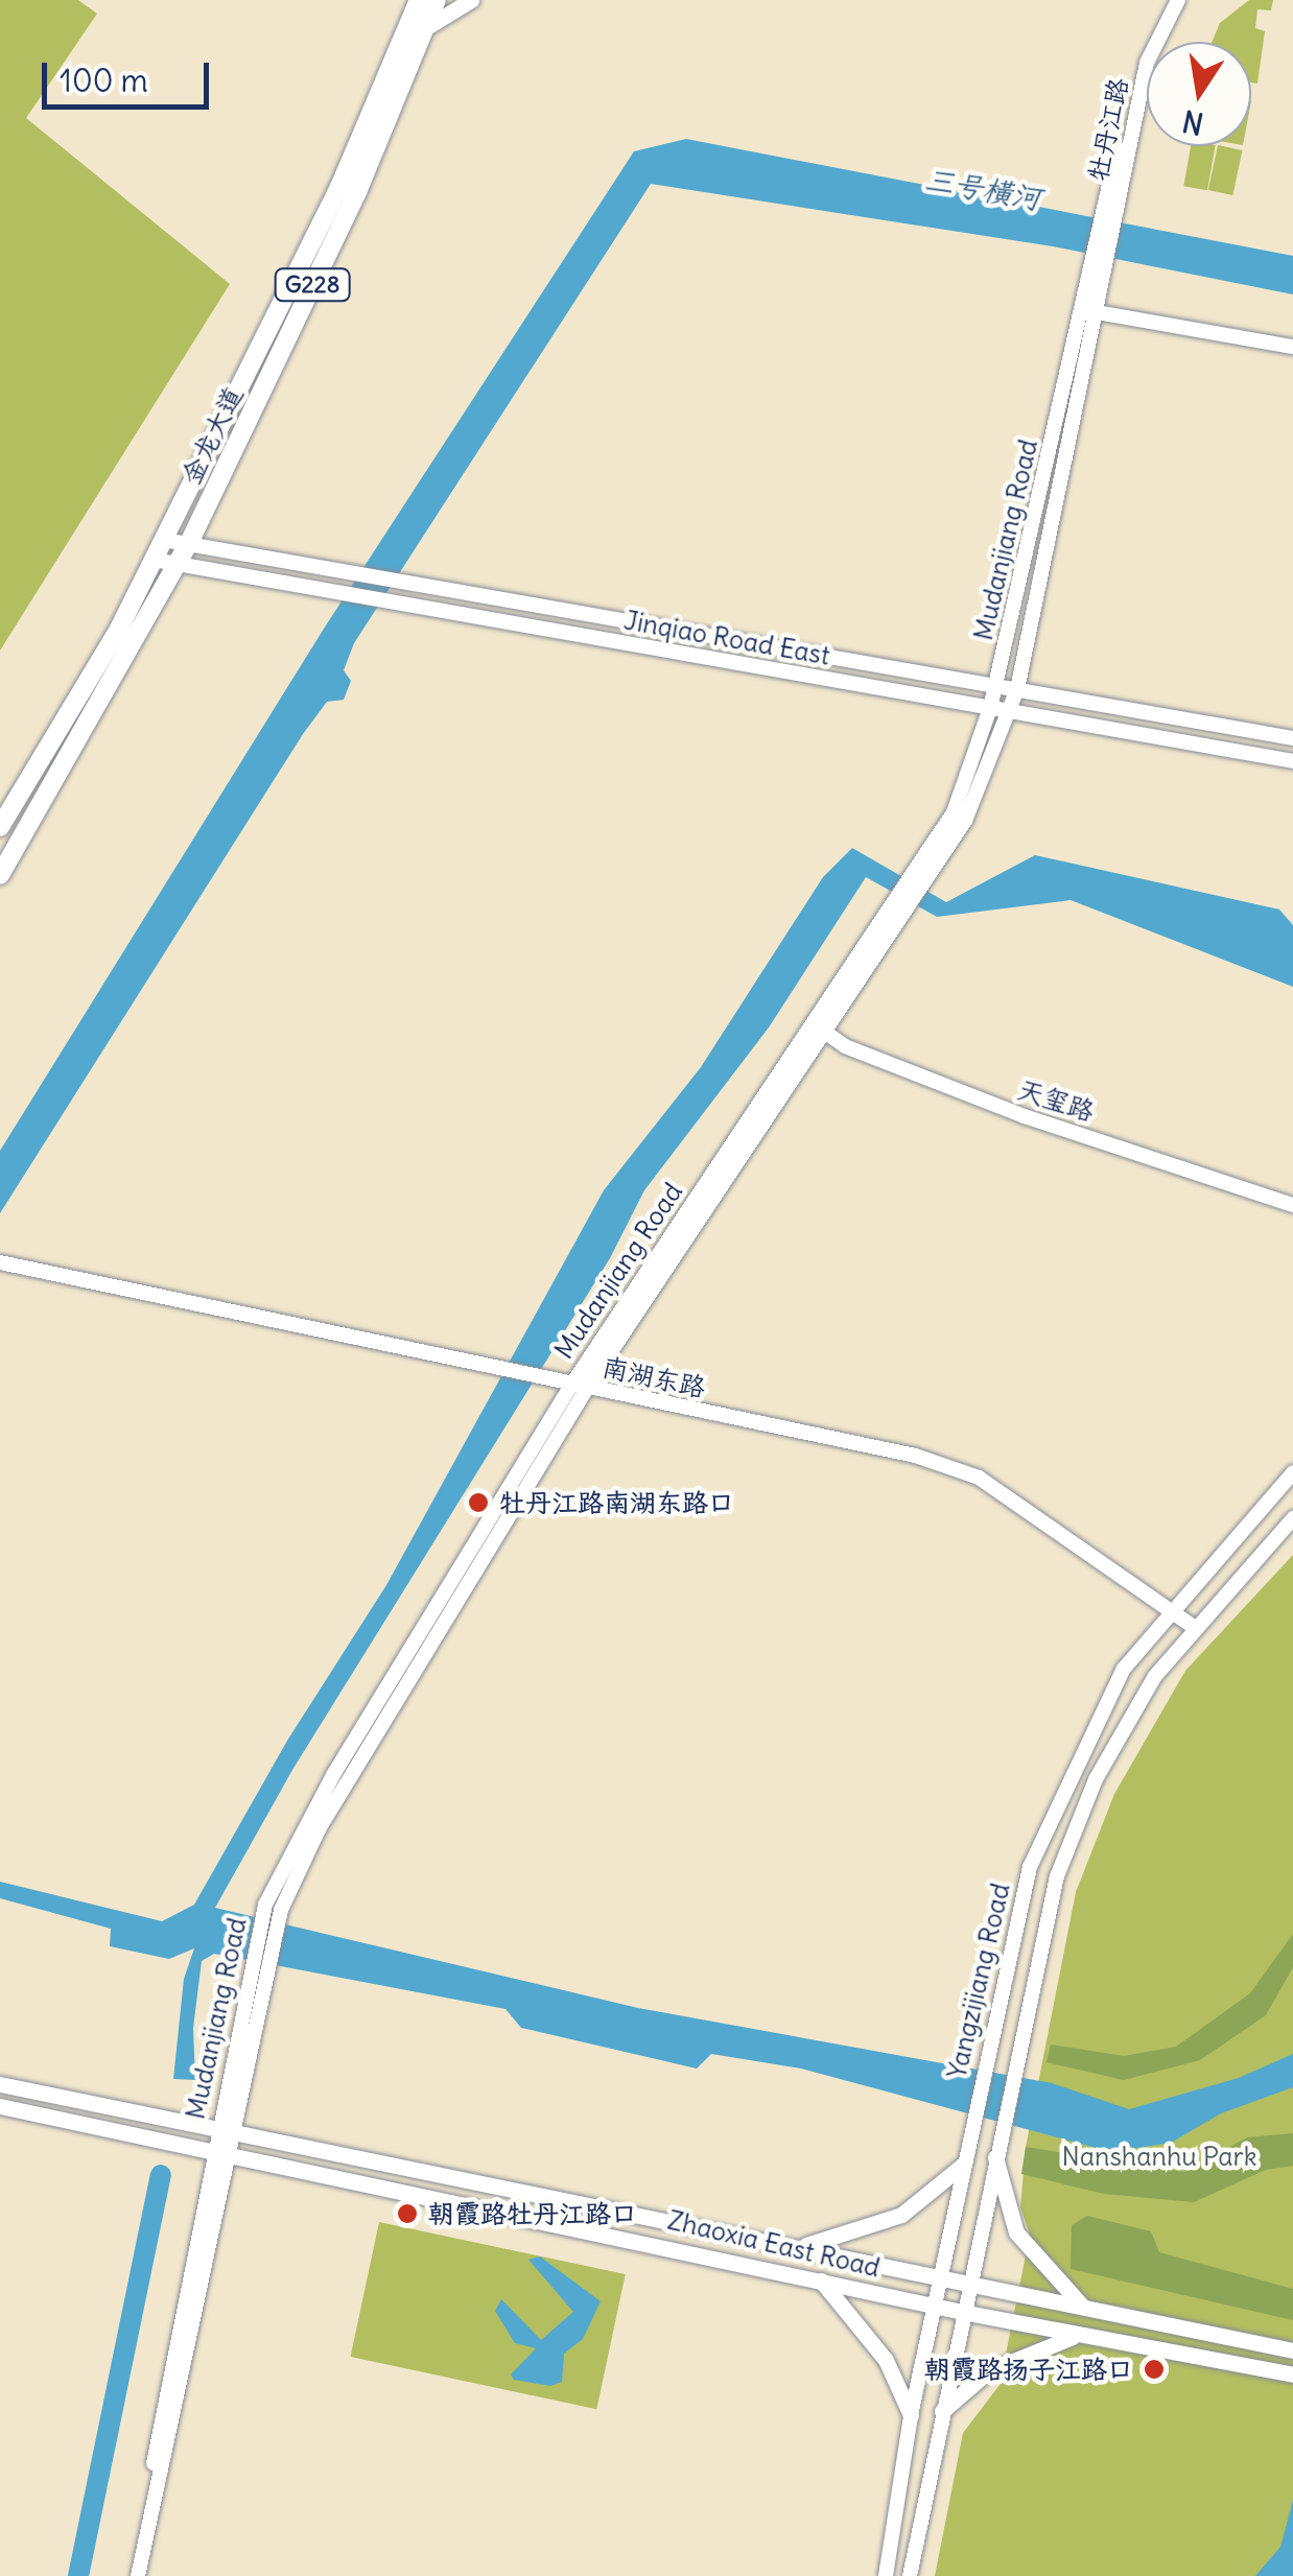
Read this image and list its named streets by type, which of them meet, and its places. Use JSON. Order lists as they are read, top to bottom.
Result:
{
  "streets": {
    "highway": ["G228", "金龙大道"],
    "main road": ["Zhaoxia East Road"],
    "street": [
      "牡丹江路",
      "Mudanjiang Road",
      "Jinqiao Road East",
      "天玺路",
      "南湖东路",
      "Yangzijiang Road"
    ]
  },
  "crossings": [
    ["牡丹江路", "Mudanjiang Road"],
    ["金龙大道", "Jinqiao Road East"],
    ["Mudanjiang Road", "Jinqiao Road East"],
    ["Mudanjiang Road", "天玺路"],
    ["Mudanjiang Road", "南湖东路"],
    ["Mudanjiang Road", "Zhaoxia East Road"],
    ["南湖东路", "Yangzijiang Road"],
    ["Yangzijiang Road", "Zhaoxia East Road"]
  ],
  "water": ["三号横河"],
  "parks": ["Nanshanhu Park"],
  "places": ["牡丹江路南湖东路口", "朝霞路牡丹江路口", "朝霞路扬子江路口"],
  "scale_bar": "100 m",
  "north": "bottom"
}
